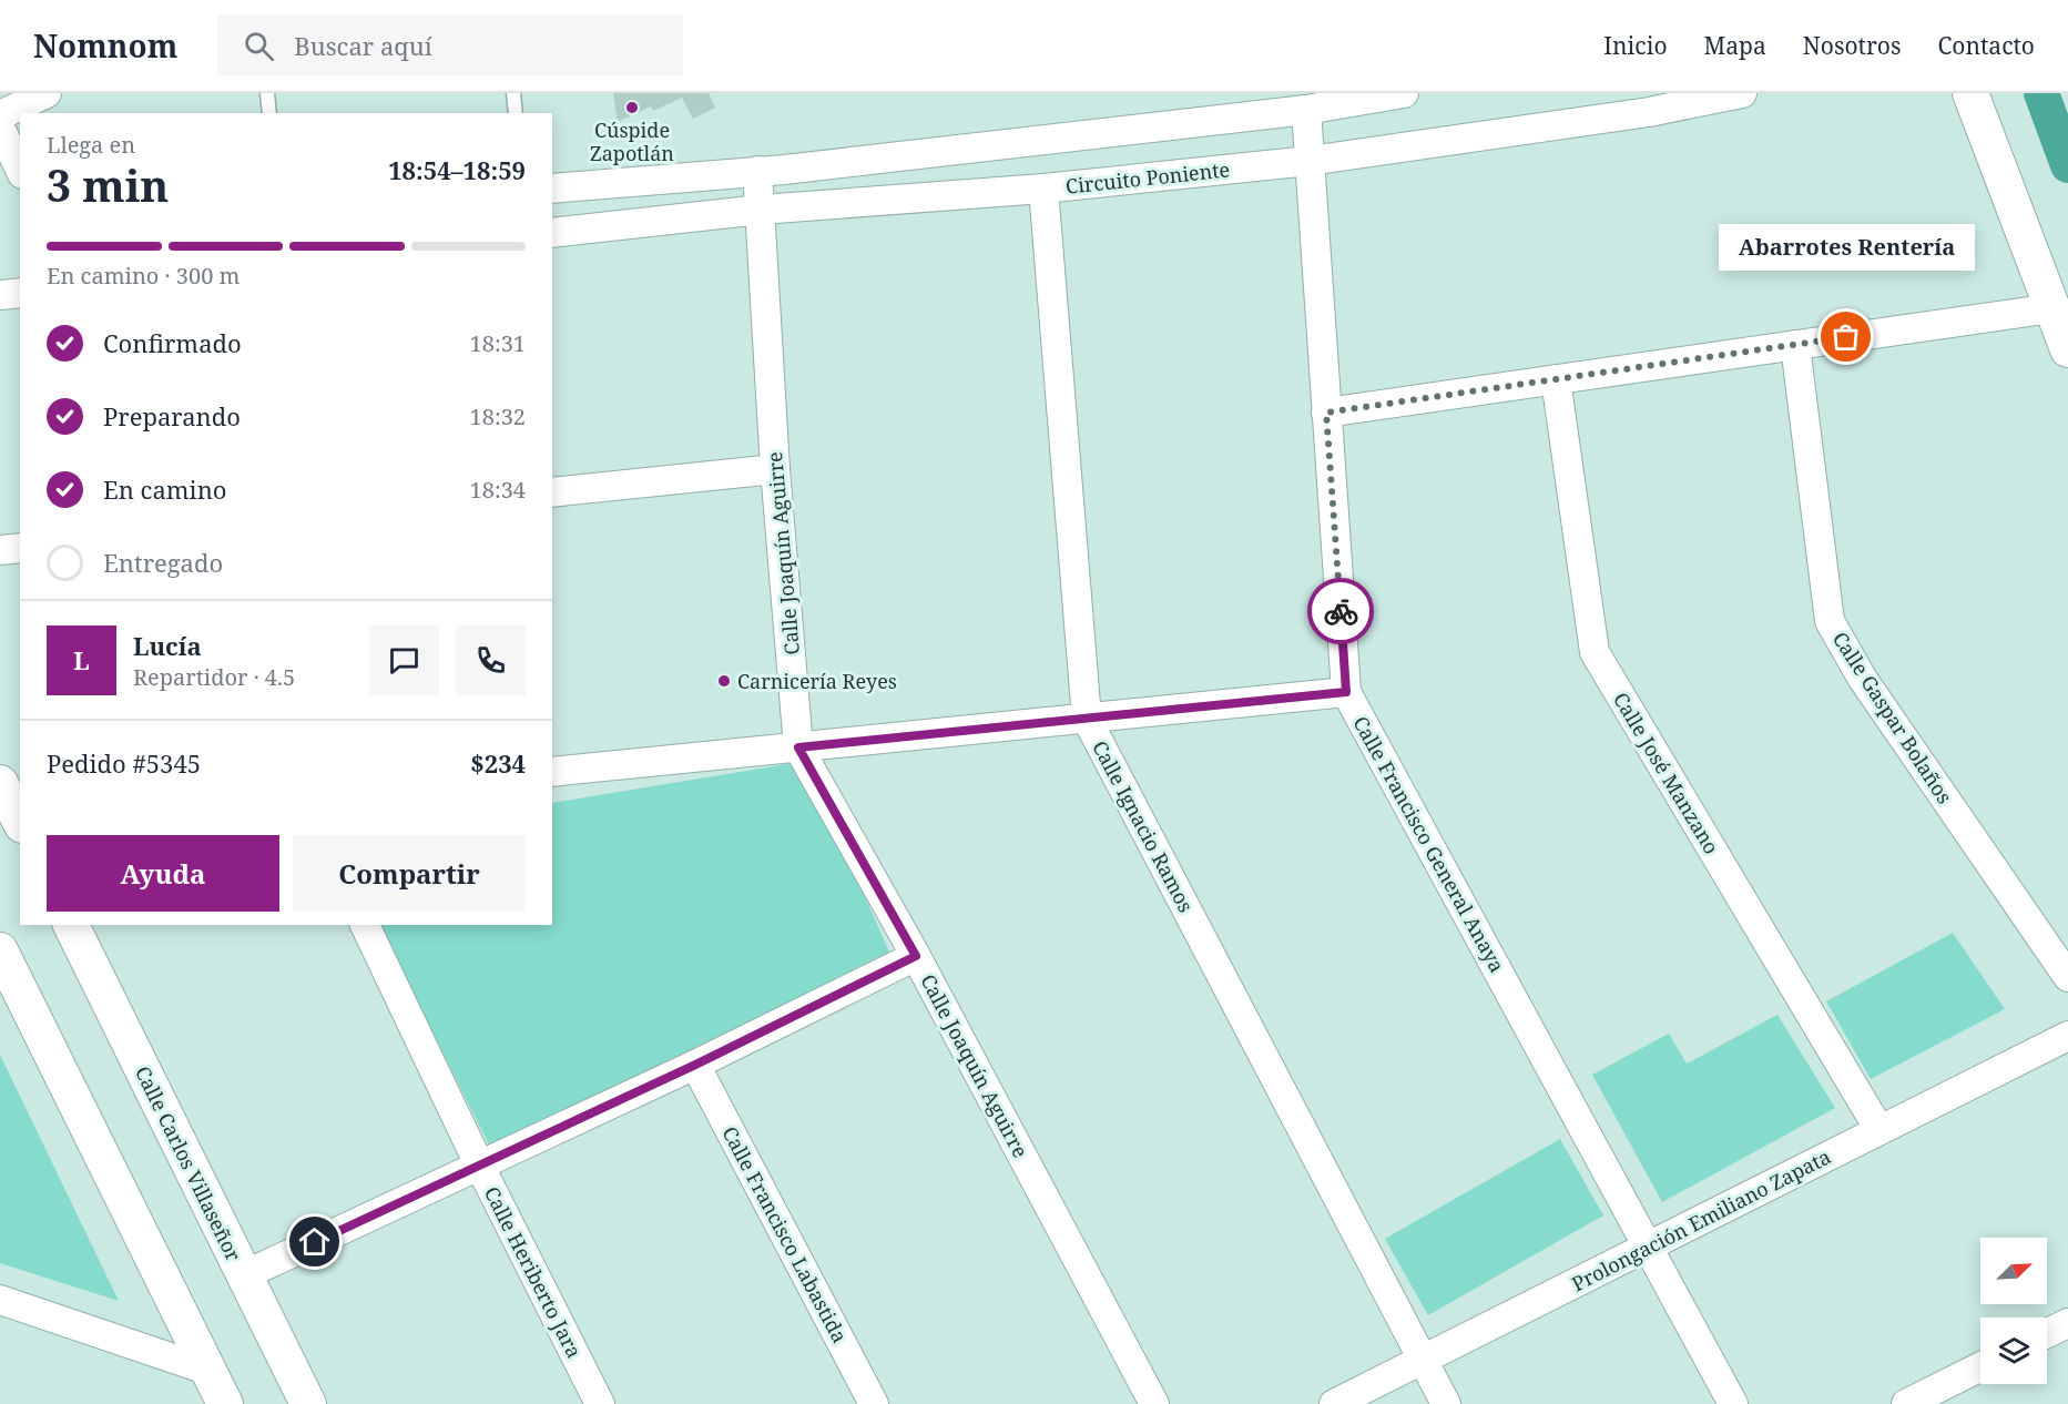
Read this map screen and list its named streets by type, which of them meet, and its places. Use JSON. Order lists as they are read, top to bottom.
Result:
{
  "streets": {
    "street": [
      "Circuito Poniente",
      "Calle Joaquín Aguirre",
      "Calle Gaspar Bolaños",
      "Calle José Manzano",
      "Calle Ignacio Ramos",
      "Calle Francisco General Anaya",
      "Calle Carlos Villaseñor",
      "Prolongación Emiliano Zapata",
      "Calle Francisco Labastida",
      "Calle Heriberto Jara"
    ]
  },
  "crossings": [
    ["Circuito Poniente", "Calle Joaquín Aguirre"],
    ["Circuito Poniente", "Calle Ignacio Ramos"],
    ["Circuito Poniente", "Calle Francisco General Anaya"],
    ["Calle José Manzano", "Prolongación Emiliano Zapata"],
    ["Calle Ignacio Ramos", "Prolongación Emiliano Zapata"],
    ["Calle Francisco General Anaya", "Prolongación Emiliano Zapata"]
  ],
  "places": ["Cúspide Zapotlán", "Abarrotes Rentería", "Carnicería Reyes"],
  "north": "top right",
  "page": {
    "header": "Nomnom",
    "search": "Buscar aquí",
    "nav": [
      "Inicio",
      "Mapa",
      "Nosotros",
      "Contacto"
    ],
    "heading": ["3 min", "Llega en", "18:54–18:59"],
    "panel": [
      "Lucía",
      "Repartidor · 4.5",
      "Pedido #5345",
      "$234"
    ],
    "bubble": "Abarrotes Rentería",
    "bar": "En camino · 300 m",
    "list": [
      ["Confirmado", "18:31"],
      ["Preparando", "18:32"],
      ["En camino", "18:34"],
      "Entregado"
    ],
    "round": "L",
    "buttons": ["Ayuda", "Compartir"]
  }
}
